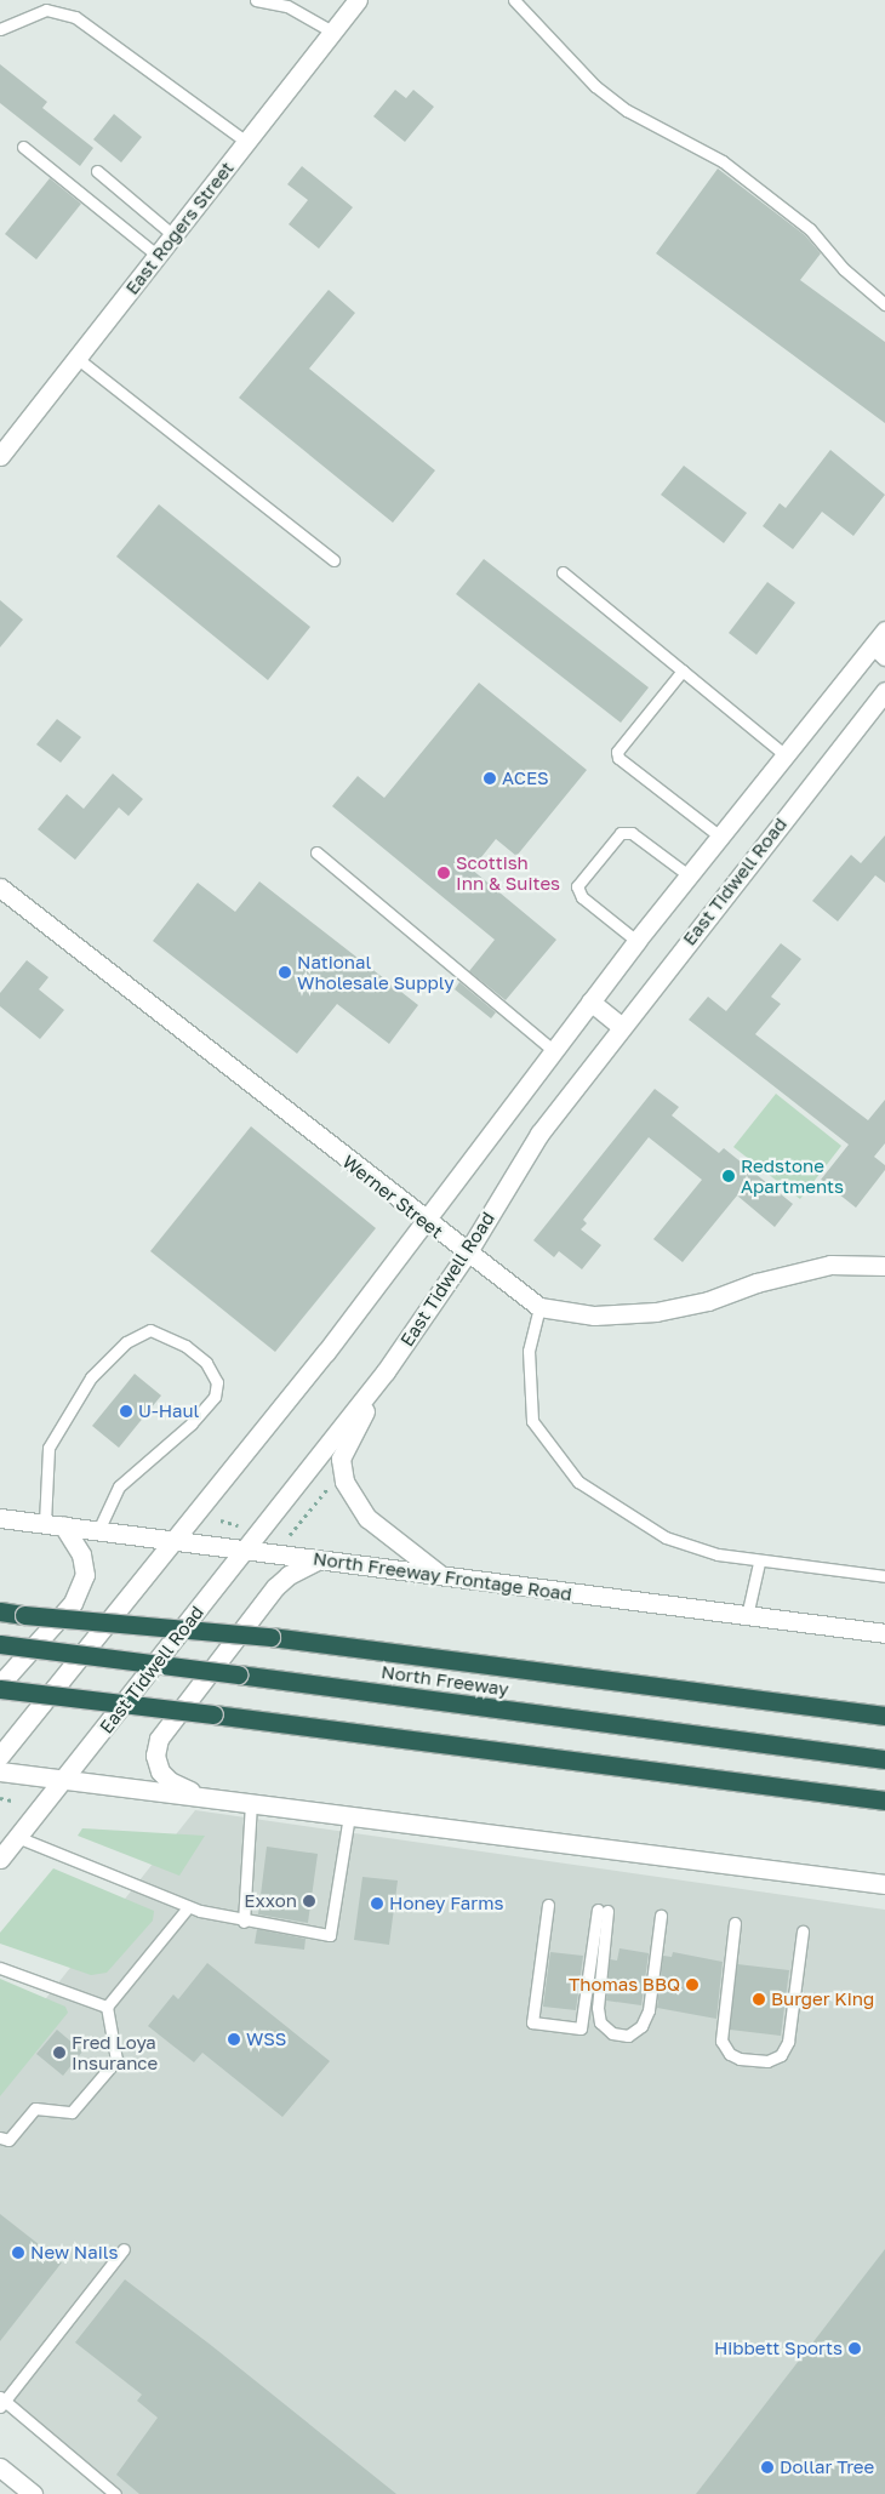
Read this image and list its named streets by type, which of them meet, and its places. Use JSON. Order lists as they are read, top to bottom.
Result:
{
  "streets": {
    "highway": ["North Freeway"],
    "main road": [
      "East Rogers Street",
      "East Tidwell Road",
      "Werner Street",
      "North Freeway Frontage Road"
    ]
  },
  "crossings": [
    ["East Tidwell Road", "Werner Street"],
    ["East Tidwell Road", "North Freeway Frontage Road"]
  ],
  "places": [
    "ACES",
    "Scottish Inn & Suites",
    "National Wholesale Supply",
    "Redstone Apartments",
    "U-Haul",
    "Exxon",
    "Honey Farms",
    "Thomas BBQ",
    "Burger King",
    "WSS",
    "Fred Loya Insurance",
    "New Nails",
    "Hibbett Sports",
    "Dollar Tree"
  ]
}
